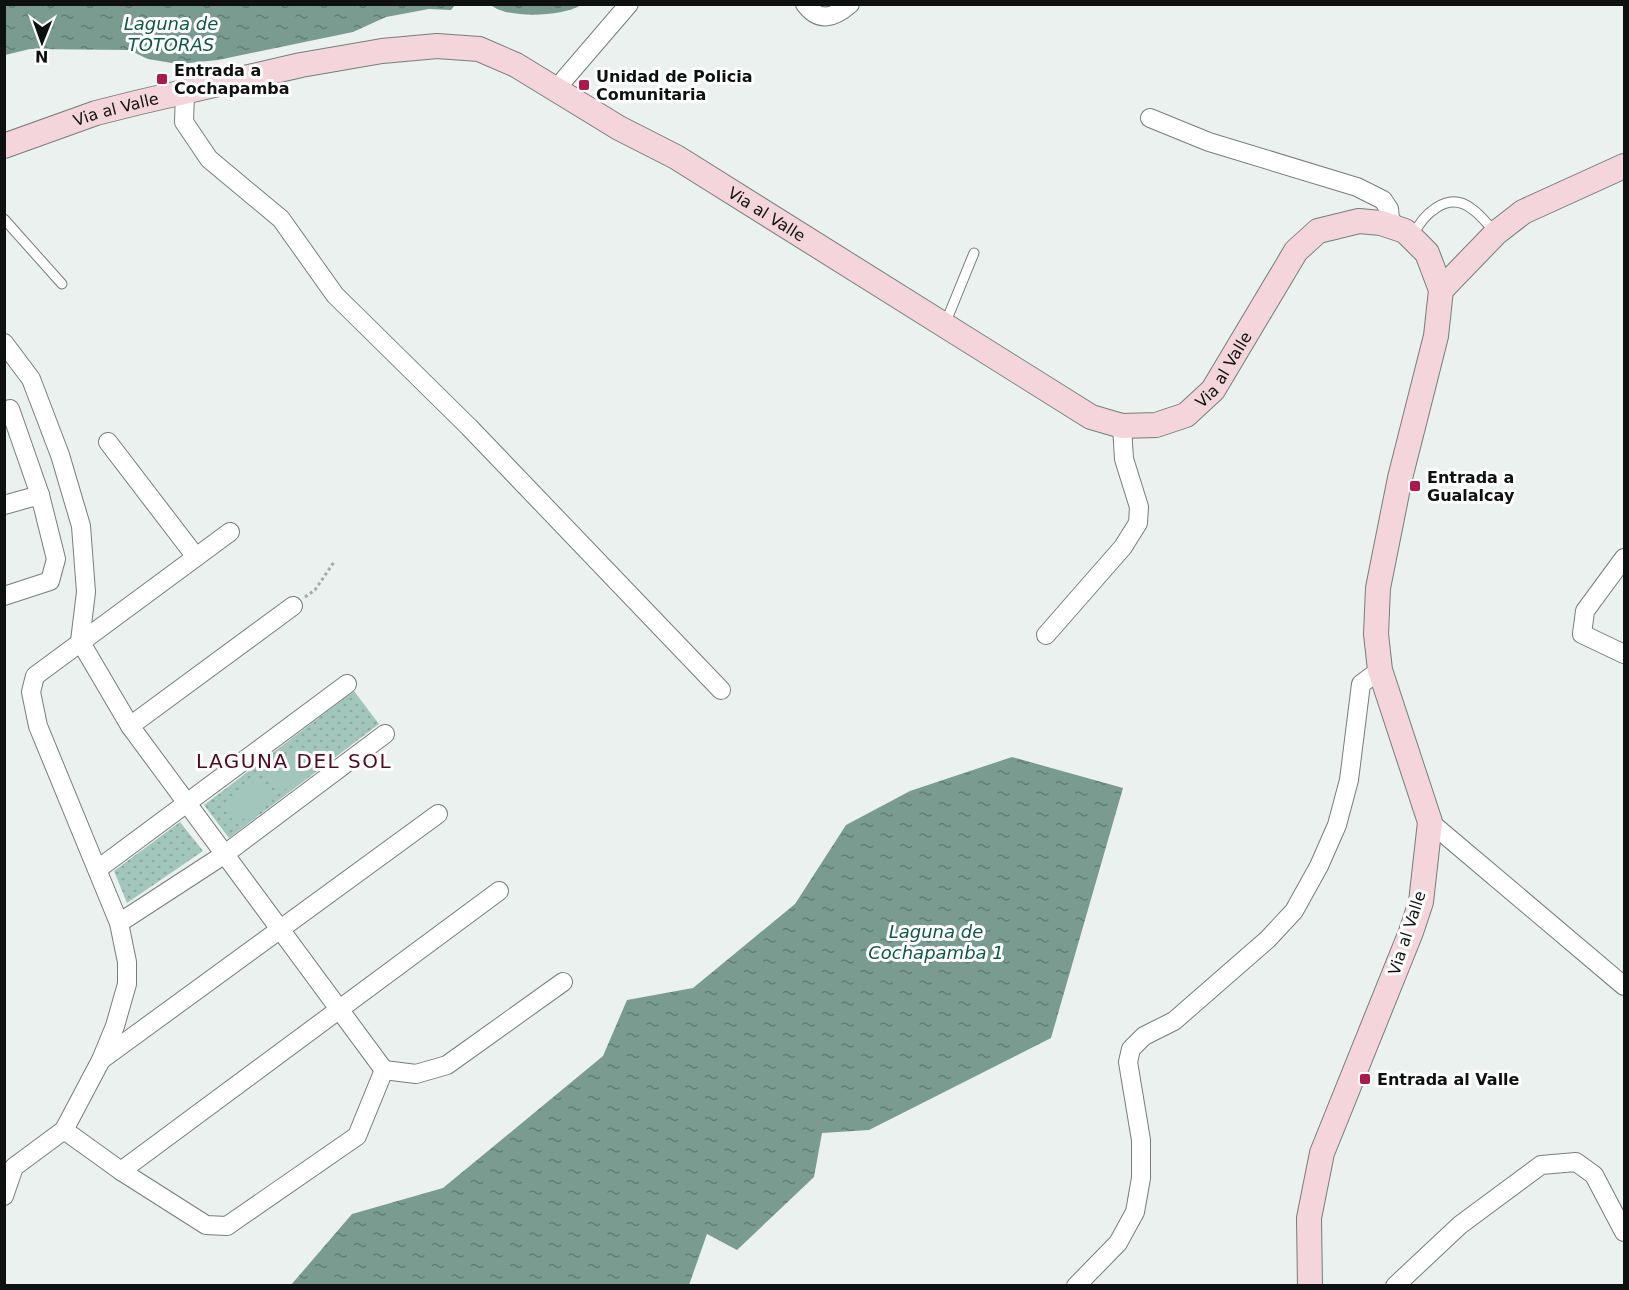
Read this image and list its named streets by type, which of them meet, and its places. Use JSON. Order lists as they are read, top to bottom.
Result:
{
  "streets": {
    "main road": ["Via al Valle"]
  },
  "districts": ["LAGUNA DEL SOL"],
  "water": ["Laguna de TOTORAS", "Laguna de Cochapamba 1"],
  "places": {
    "transit": [
      "Entrada a Cochapamba",
      "Unidad de Policia Comunitaria",
      "Entrada a Gualalcay",
      "Entrada al Valle"
    ]
  },
  "north": "bottom"
}
